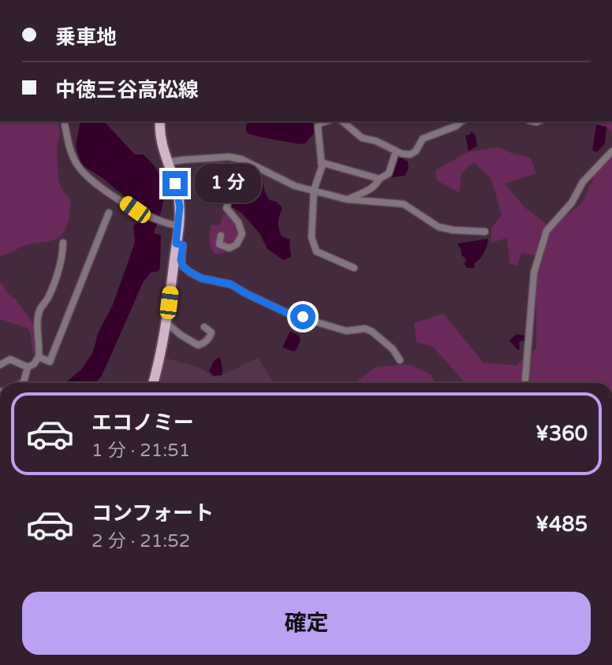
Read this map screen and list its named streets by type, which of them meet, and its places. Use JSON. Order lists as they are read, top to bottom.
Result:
{
  "page": {
    "banner": ["乗車地", "中徳三谷高松線"],
    "bubble": "1 分",
    "list": [
      {
        "name": "エコノミー",
        "note": "1 分 · 21:51",
        "value": "¥360"
      },
      {
        "name": "コンフォート",
        "note": "2 分 · 21:52",
        "value": "¥485"
      }
    ],
    "buttons": "確定"
  }
}
